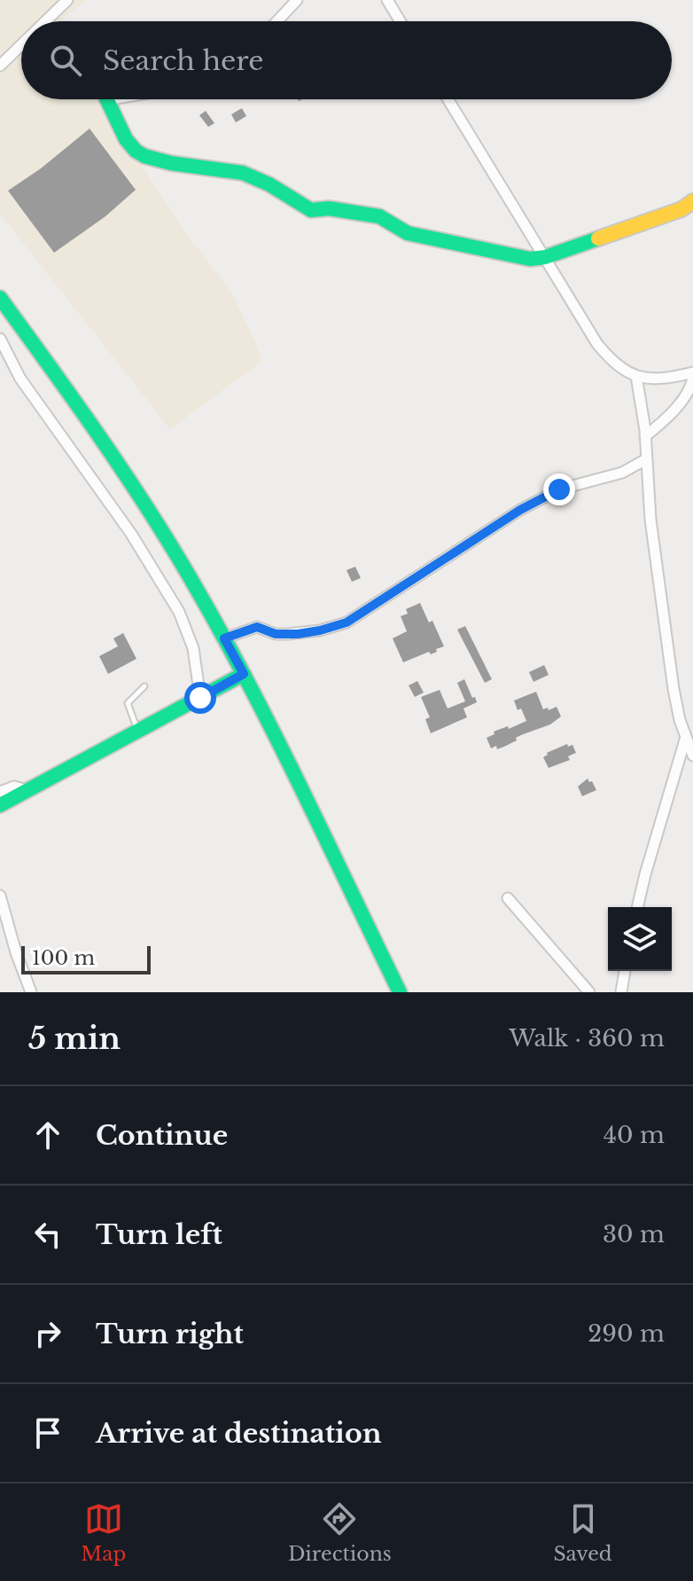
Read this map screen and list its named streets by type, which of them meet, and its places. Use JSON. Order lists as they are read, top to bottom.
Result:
{
  "scale_bar": "100 m",
  "page": {
    "search": "Search here",
    "scale": "100 m",
    "heading": ["5 min", "Walk · 360 m"],
    "list": [
      ["Continue", "40 m"],
      ["Turn left", "30 m"],
      ["Turn right", "290 m"],
      "Arrive at destination"
    ],
    "nav": ["Map", "Directions", "Saved"]
  }
}
